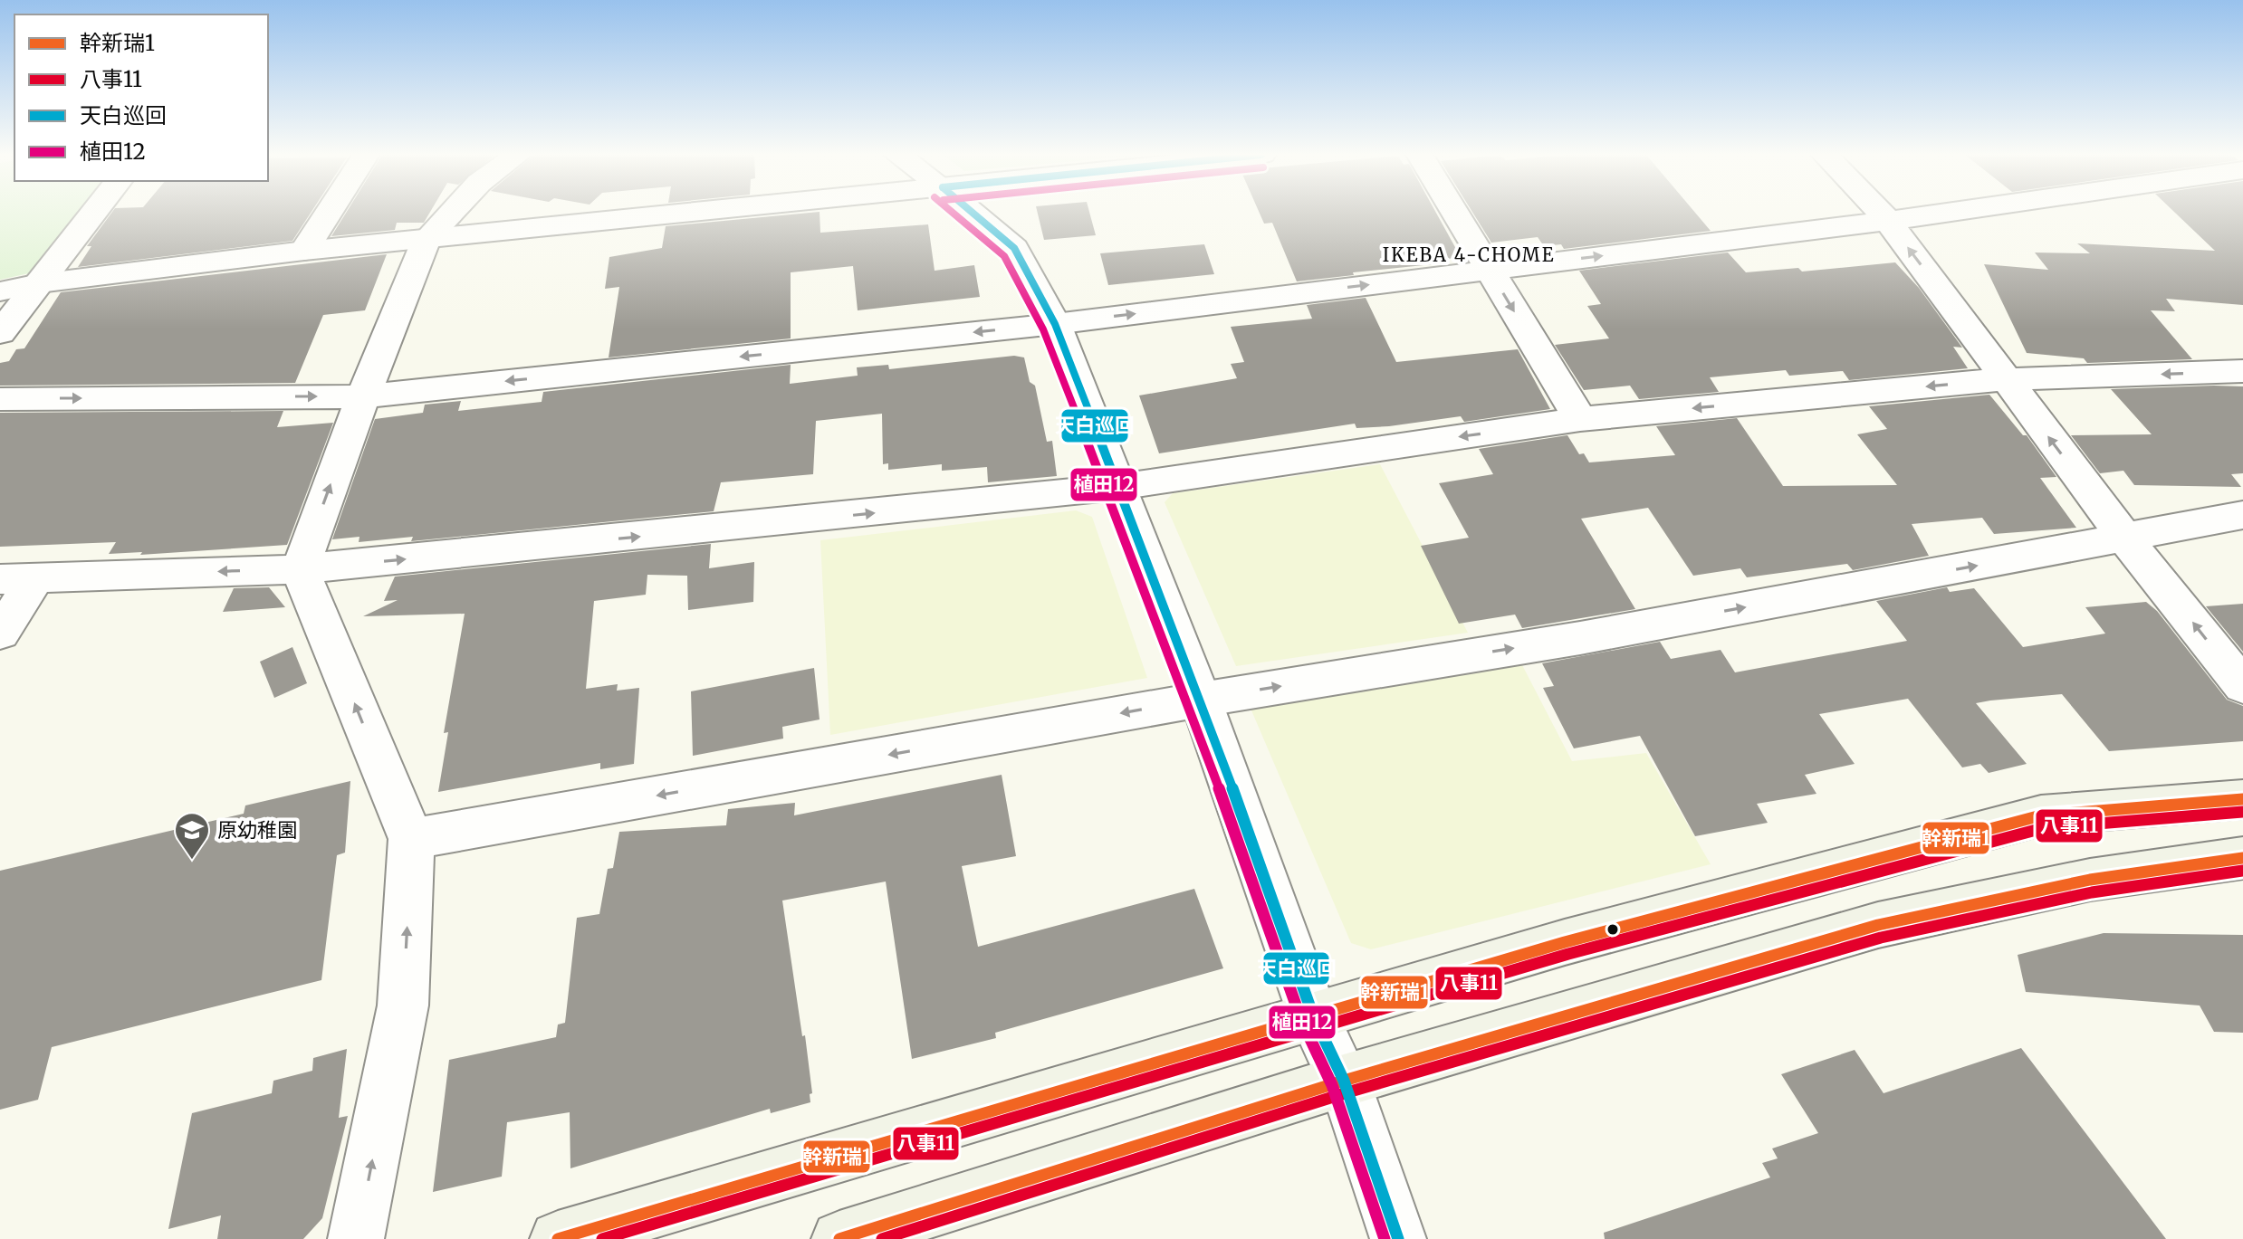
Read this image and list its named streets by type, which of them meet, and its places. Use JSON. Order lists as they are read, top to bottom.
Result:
{
  "districts": ["IKEBA 4-CHOME"],
  "places": {
    "school or university": ["原幼稚園"]
  },
  "lines": [
    "transit line 天白巡回",
    "transit line 植田12",
    "transit line 幹新瑞1",
    "transit line 八事11"
  ],
  "legend": [
    "幹新瑞1",
    "八事11",
    "天白巡回",
    "植田12"
  ]
}
